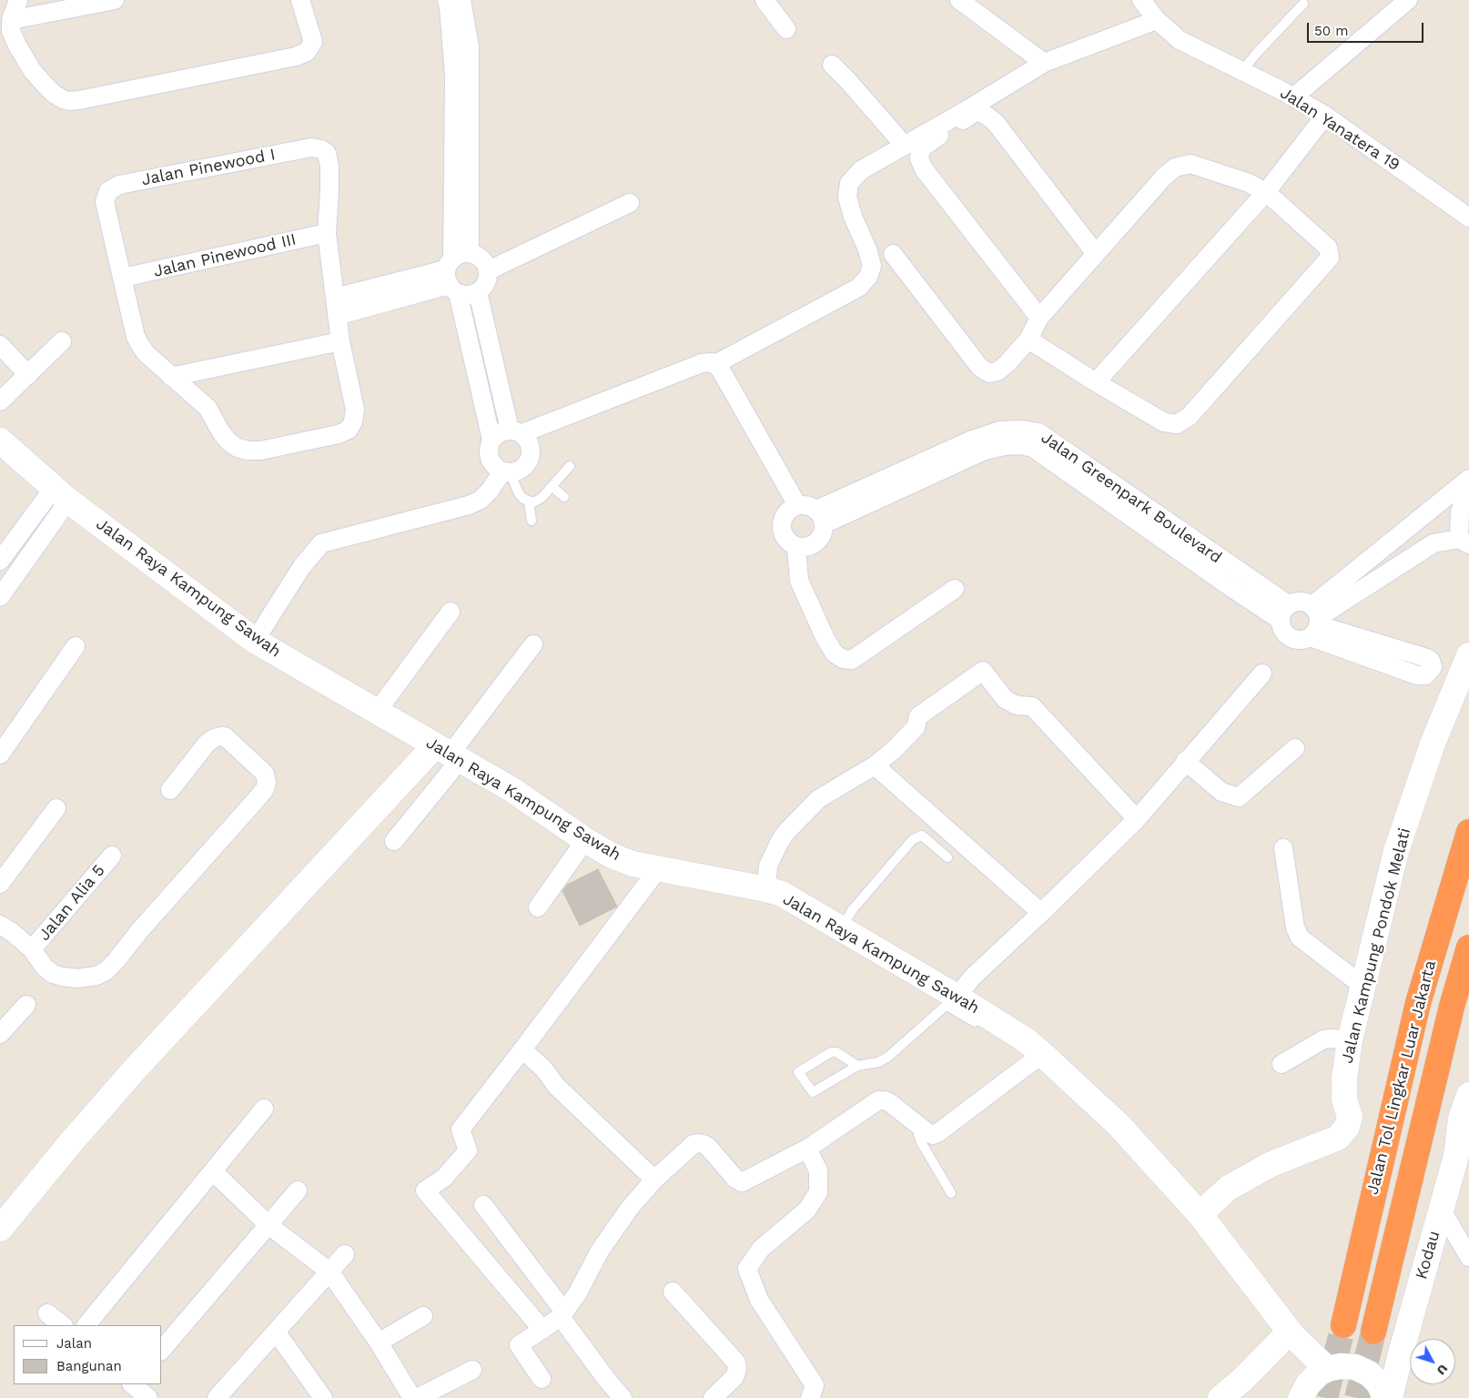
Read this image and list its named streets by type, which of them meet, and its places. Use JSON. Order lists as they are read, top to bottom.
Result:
{
  "streets": {
    "highway": ["Jalan Tol Lingkar Luar Jakarta"],
    "street": [
      "Jalan Yanatera 19",
      "Jalan Pinewood I",
      "Jalan Pinewood III",
      "Jalan Greenpark Boulevard",
      "Jalan Raya Kampung Sawah",
      "Jalan Alia 5",
      "Jalan Kampung Pondok Melati",
      "Kodau"
    ]
  },
  "crossings": [
    ["Jalan Pinewood I", "Jalan Pinewood III"],
    ["Jalan Raya Kampung Sawah", "Jalan Kampung Pondok Melati"]
  ],
  "legend": ["Jalan", "Bangunan"],
  "scale_bar": "50 m",
  "north": "bottom right"
}
